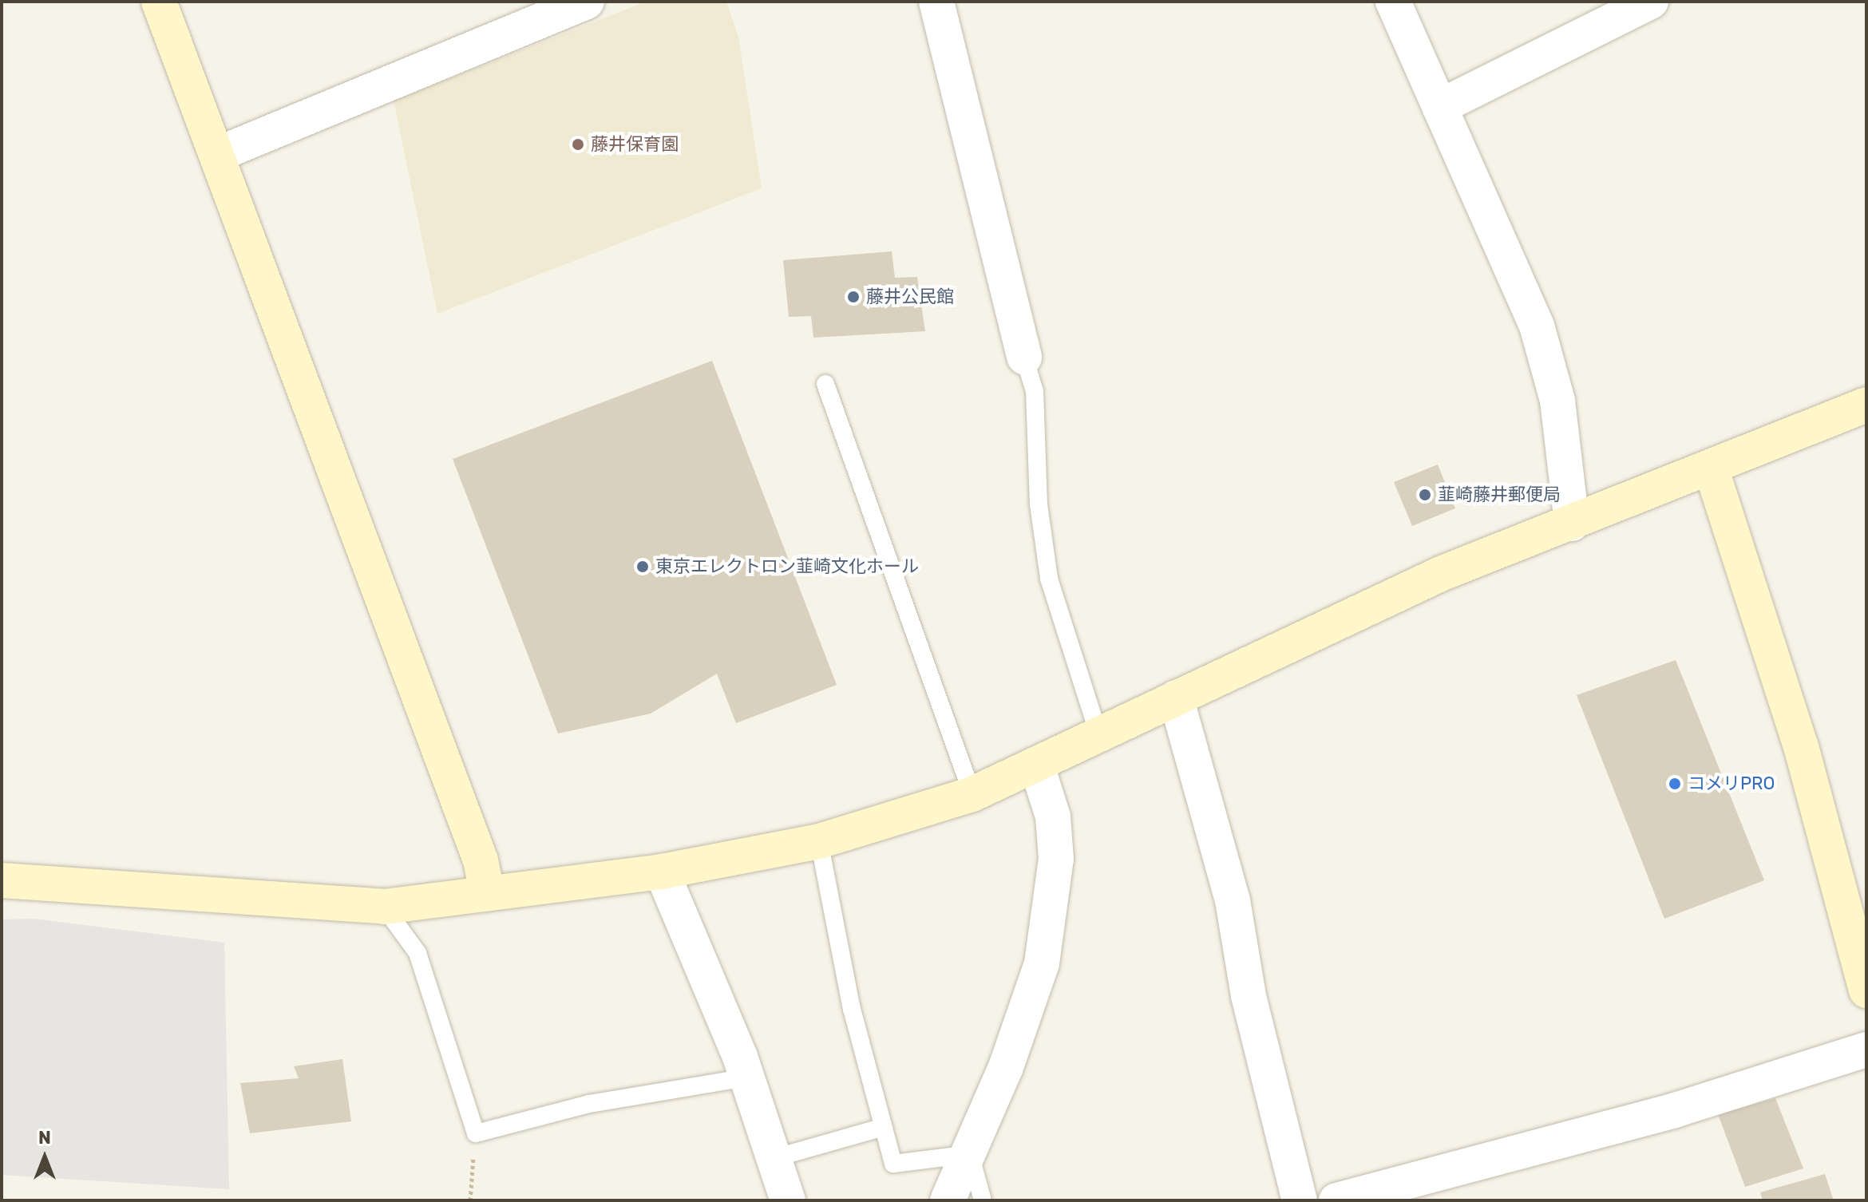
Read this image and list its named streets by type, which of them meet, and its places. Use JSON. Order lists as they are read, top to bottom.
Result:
{
  "places": [
    "藤井保育園",
    "藤井公民館",
    "韮崎藤井郵便局",
    "東京エレクトロン韮崎文化ホール",
    "コメリPRO"
  ],
  "north": "top"
}
